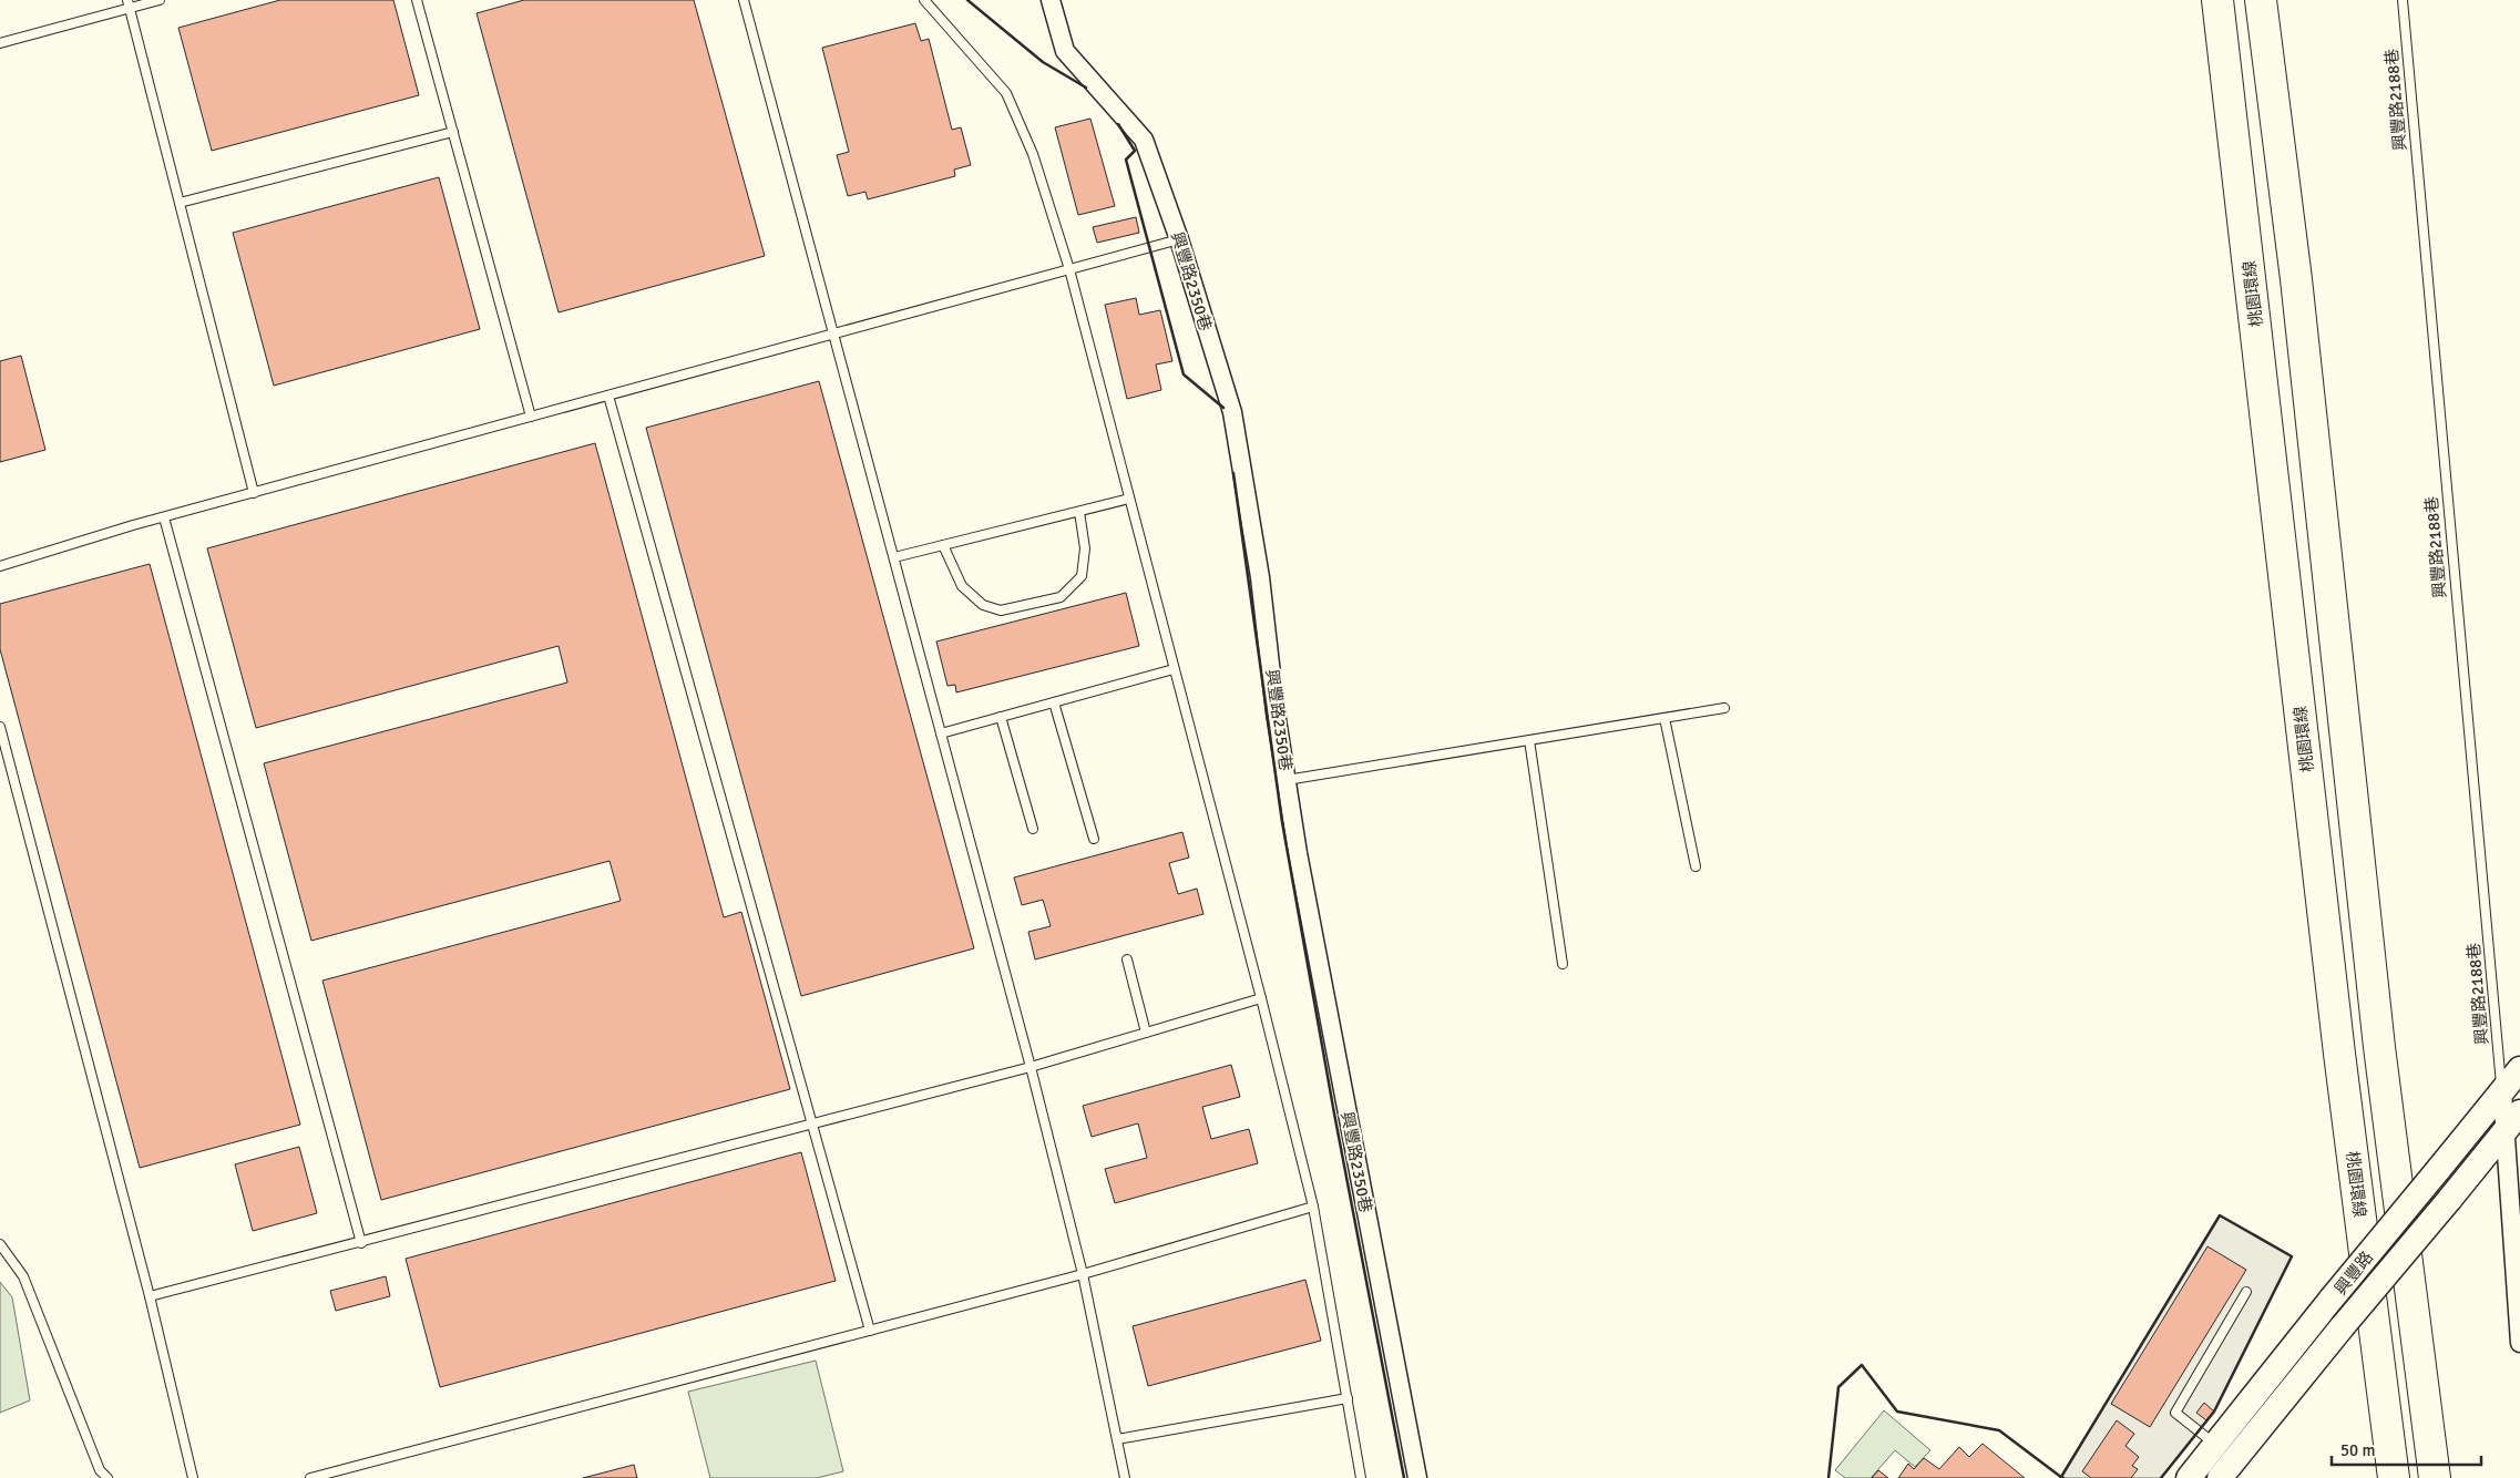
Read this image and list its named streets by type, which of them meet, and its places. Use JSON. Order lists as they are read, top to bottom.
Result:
{
  "streets": {
    "highway": ["桃園環線"],
    "main road": ["興豐路"],
    "street": ["興豐路2350巷"],
    "lane": ["興豐路2188巷"]
  },
  "crossings": [
    ["興豐路2188巷", "興豐路"]
  ],
  "scale_bar": "50 m"
}
